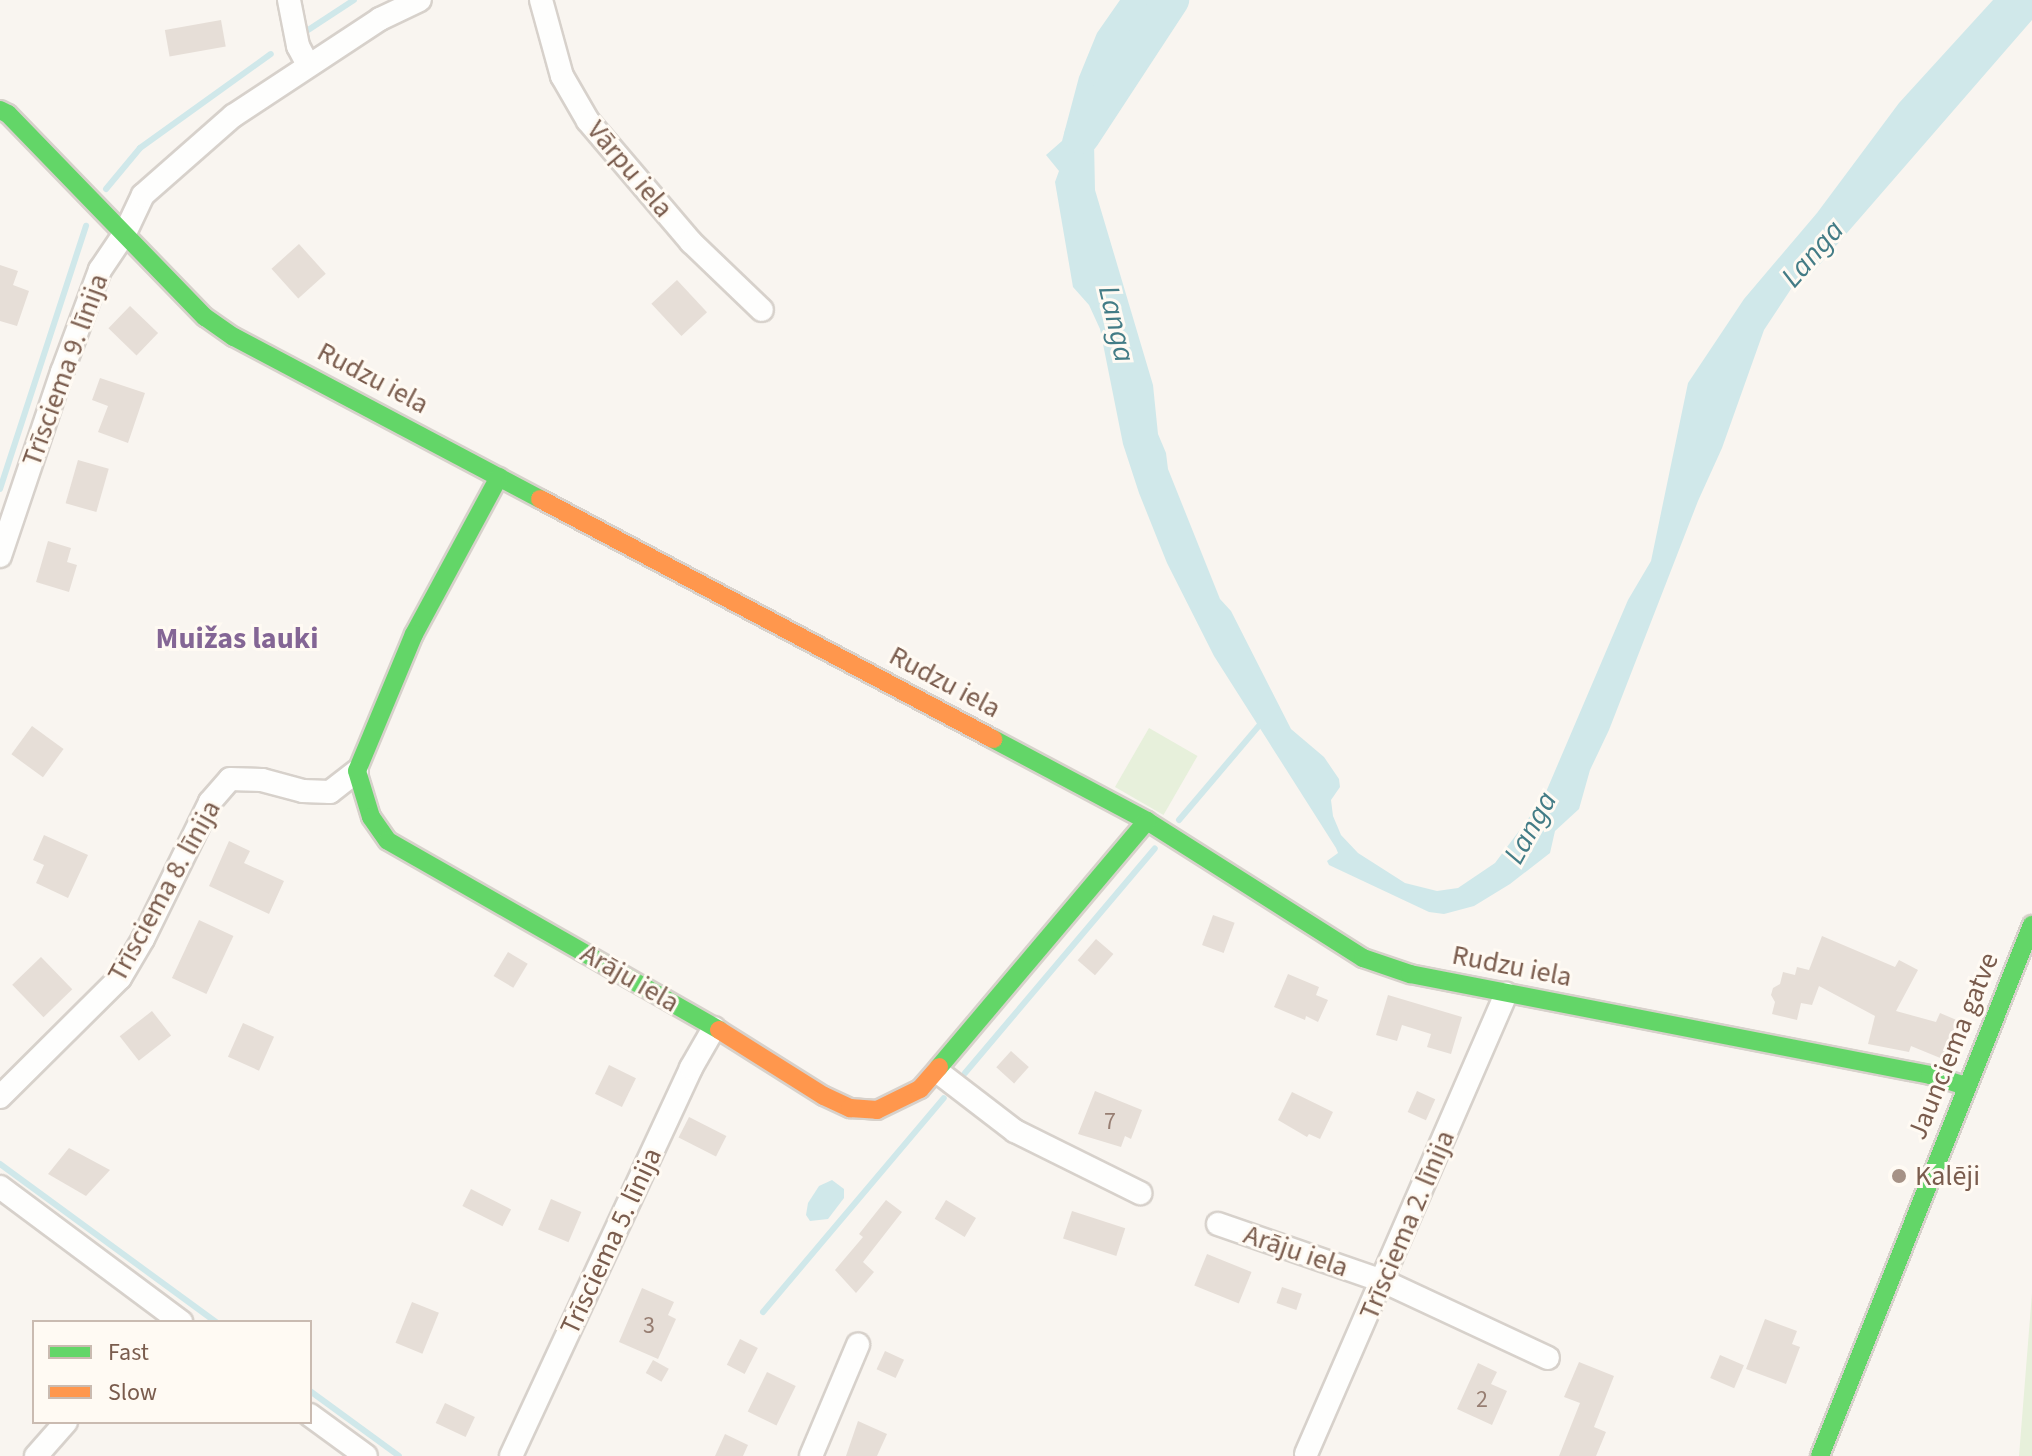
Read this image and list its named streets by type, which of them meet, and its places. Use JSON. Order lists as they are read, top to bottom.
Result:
{
  "streets": {
    "street": [
      "Vārpu iela",
      "Trīsciema 9. līnija",
      "Rudzu iela",
      "Trīsciema 8. līnija",
      "Arāju iela",
      "Jaunciema gatve",
      "Trīsciema 2. līnija",
      "Trīsciema 5. līnija"
    ]
  },
  "crossings": [
    ["Trīsciema 9. līnija", "Rudzu iela"],
    ["Rudzu iela", "Arāju iela"],
    ["Rudzu iela", "Jaunciema gatve"],
    ["Rudzu iela", "Trīsciema 2. līnija"],
    ["Trīsciema 8. līnija", "Arāju iela"],
    ["Arāju iela", "Trīsciema 2. līnija"],
    ["Arāju iela", "Trīsciema 5. līnija"]
  ],
  "districts": ["Muižas lauki"],
  "water": ["Langa"],
  "places": ["Kalēji"],
  "house_numbers": ["7", "3", "2"],
  "legend": ["Fast", "Slow"]
}
